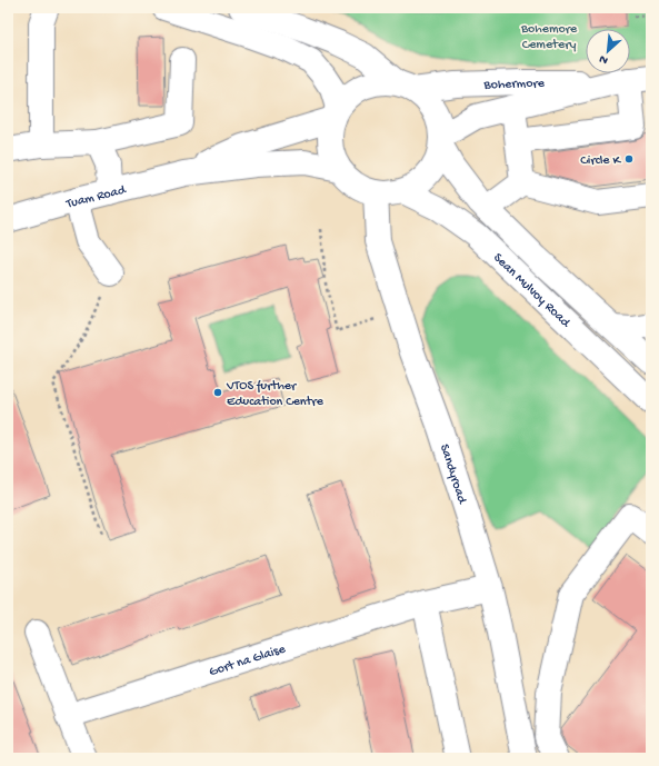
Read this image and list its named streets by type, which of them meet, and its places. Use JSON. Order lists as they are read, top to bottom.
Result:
{
  "streets": {
    "main road": [
      "Bohermore",
      "Tuam Road",
      "Sean Mulvoy Road",
      "Sandyroad",
      "Gort na Glaise"
    ]
  },
  "crossings": [
    ["Bohermore", "Tuam Road"],
    ["Bohermore", "Sean Mulvoy Road"],
    ["Bohermore", "Sandyroad"],
    ["Tuam Road", "Sean Mulvoy Road"],
    ["Tuam Road", "Sandyroad"],
    ["Sean Mulvoy Road", "Sandyroad"],
    ["Sandyroad", "Gort na Glaise"]
  ],
  "parks": ["Bohemore Cemetery"],
  "places": ["Circle K", "VTOS further Education Centre"],
  "north": "bottom left"
}
